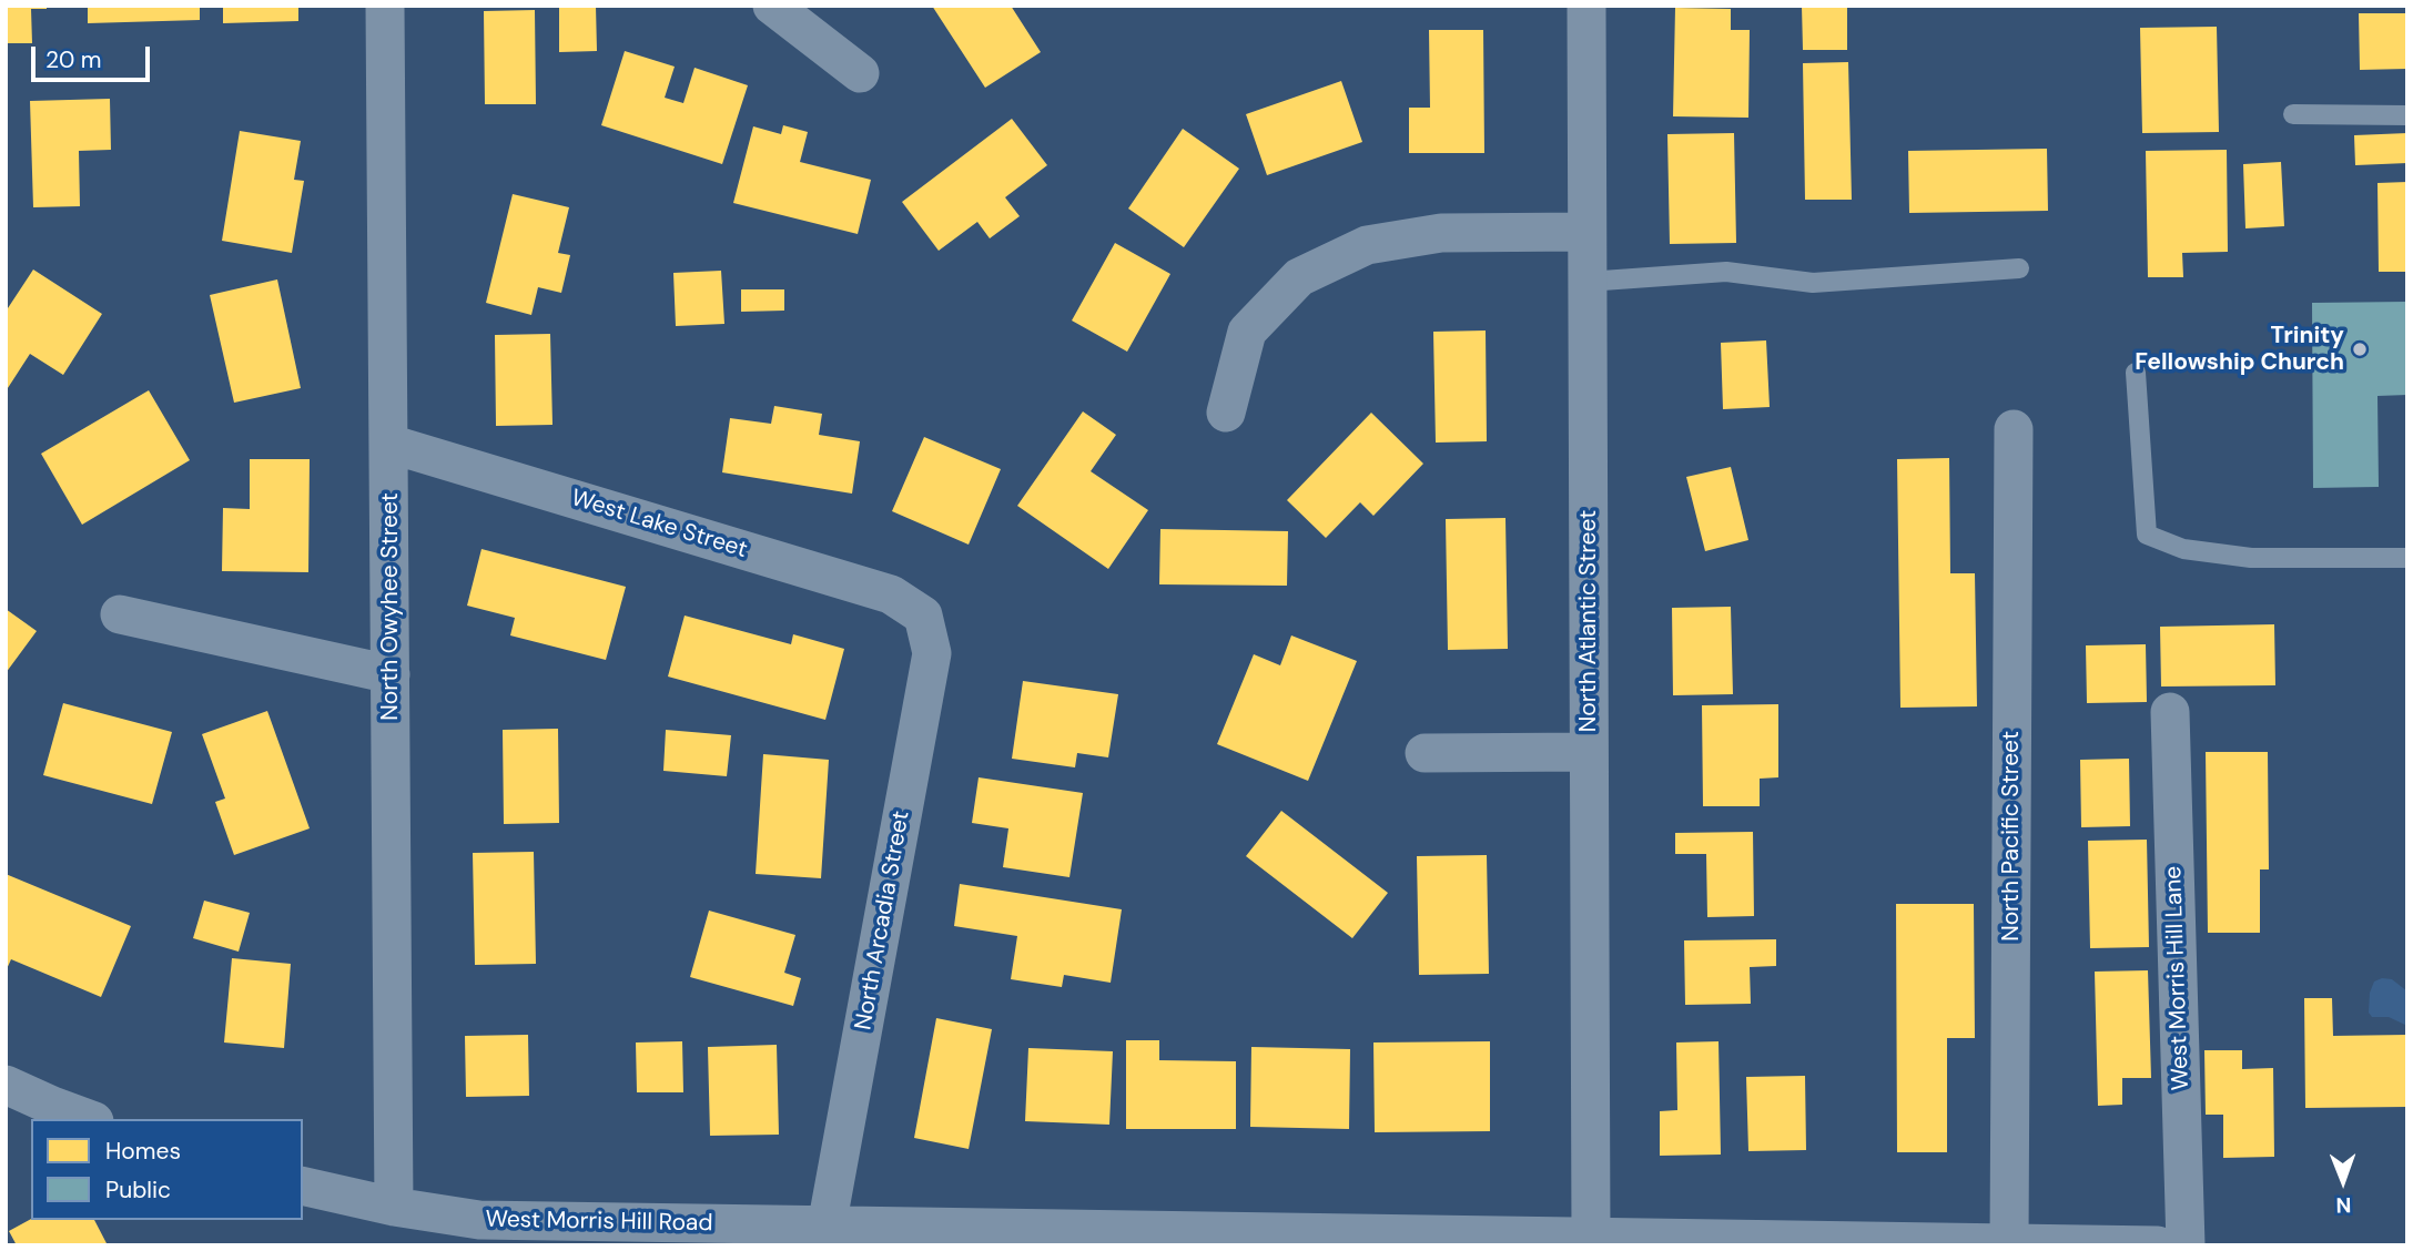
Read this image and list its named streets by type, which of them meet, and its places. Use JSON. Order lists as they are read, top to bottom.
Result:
{
  "streets": {
    "street": [
      "West Lake Street",
      "North Owyhee Street",
      "North Atlantic Street",
      "North Pacific Street",
      "North Arcadia Street",
      "West Morris Hill Lane",
      "West Morris Hill Road"
    ]
  },
  "crossings": [
    ["West Lake Street", "North Owyhee Street"],
    ["West Lake Street", "North Arcadia Street"],
    ["North Owyhee Street", "West Morris Hill Road"],
    ["North Atlantic Street", "West Morris Hill Road"],
    ["North Pacific Street", "West Morris Hill Road"],
    ["North Arcadia Street", "West Morris Hill Road"]
  ],
  "places": ["Trinity Fellowship Church"],
  "legend": ["Homes", "Public"],
  "scale_bar": "20 m",
  "north": "bottom"
}
